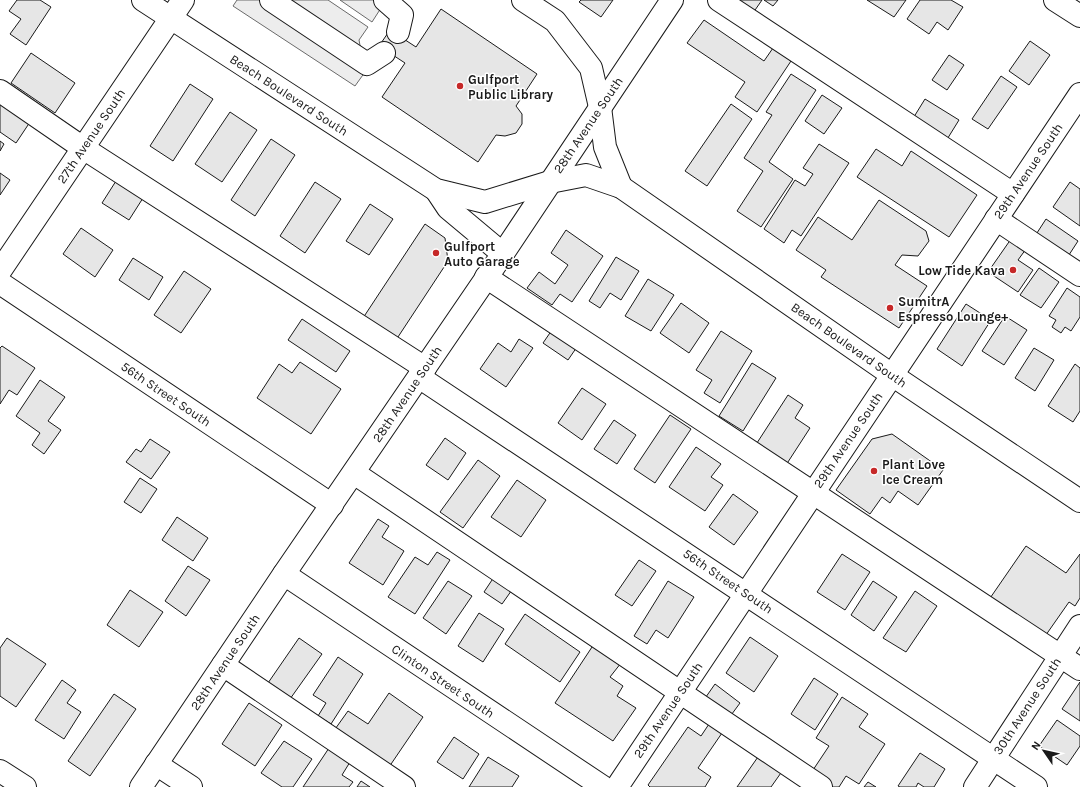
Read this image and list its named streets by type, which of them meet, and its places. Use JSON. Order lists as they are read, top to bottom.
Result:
{
  "streets": {
    "street": [
      "Beach Boulevard South",
      "28th Avenue South",
      "27th Avenue South",
      "29th Avenue South",
      "56th Street South",
      "Clinton Street South",
      "30th Avenue South"
    ]
  },
  "crossings": [
    ["Beach Boulevard South", "28th Avenue South"],
    ["Beach Boulevard South", "27th Avenue South"],
    ["Beach Boulevard South", "29th Avenue South"],
    ["28th Avenue South", "56th Street South"],
    ["28th Avenue South", "Clinton Street South"],
    ["27th Avenue South", "56th Street South"],
    ["29th Avenue South", "56th Street South"],
    ["56th Street South", "30th Avenue South"]
  ],
  "places": [
    "Gulfport Public Library",
    "Gulfport Auto Garage",
    "Low Tide Kava",
    "SumitrA Espresso Lounge+",
    "Plant Love Ice Cream"
  ],
  "north": "top left"
}
